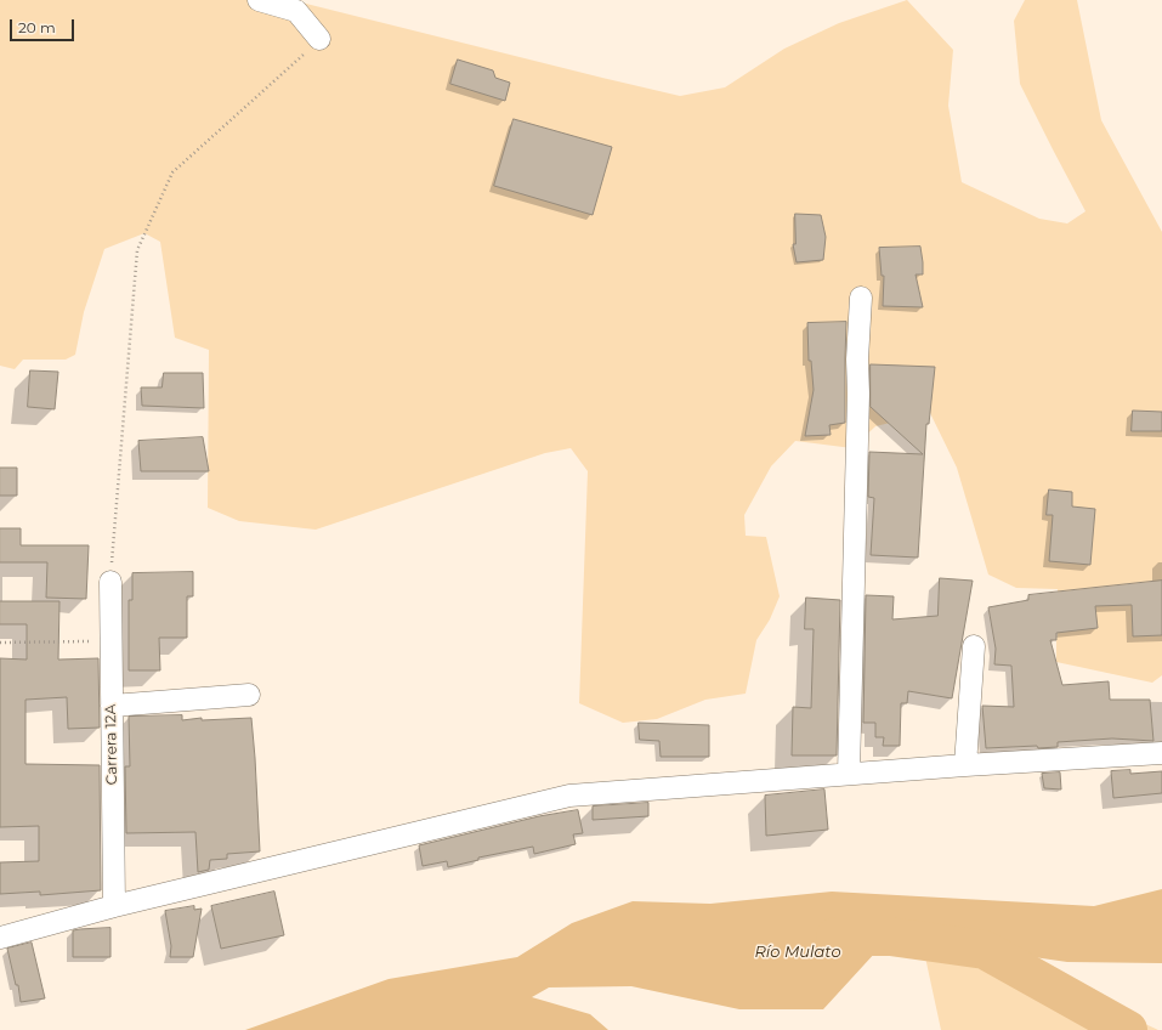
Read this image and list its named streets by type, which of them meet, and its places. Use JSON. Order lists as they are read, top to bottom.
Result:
{
  "streets": {
    "street": ["Carrera 12A"]
  },
  "water": ["Río Mulato"],
  "scale_bar": "20 m"
}
